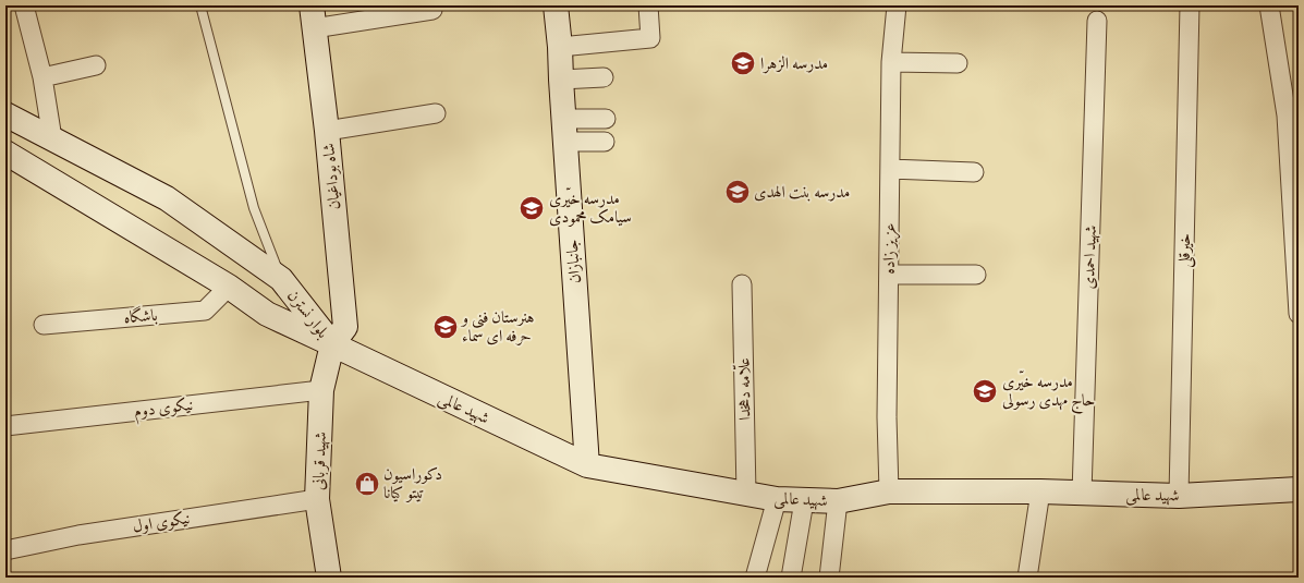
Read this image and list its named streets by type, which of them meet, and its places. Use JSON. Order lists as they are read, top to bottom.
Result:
{
  "streets": {
    "main road": [
      "شاه بوداغیان",
      "جانبازان",
      "بلوار نسترن",
      "شهید عالمی",
      "شهید قربانی"
    ],
    "street": [
      "عزیز زاده",
      "خیرقلی",
      "شهید احمدی",
      "باشگاه",
      "علّامه دهخدا",
      "نیکوی دوم",
      "نیکوی اول"
    ]
  },
  "crossings": [
    ["شاه بوداغیان", "بلوار نسترن"],
    ["شاه بوداغیان", "شهید عالمی"],
    ["شاه بوداغیان", "شهید قربانی"],
    ["عزیز زاده", "شهید عالمی"],
    ["خیرقلی", "شهید عالمی"],
    ["شهید احمدی", "شهید عالمی"],
    ["جانبازان", "شهید عالمی"],
    ["بلوار نسترن", "باشگاه"],
    ["بلوار نسترن", "شهید عالمی"],
    ["بلوار نسترن", "شهید قربانی"],
    ["علّامه دهخدا", "شهید عالمی"],
    ["نیکوی دوم", "شهید قربانی"],
    ["شهید عالمی", "شهید قربانی"],
    ["شهید قربانی", "نیکوی اول"]
  ],
  "places": {
    "school or university": [
      "مدرسه الزهرا",
      "مدرسه بنت الهدی",
      "مدرسه خیّری سیامک محمودی",
      "هنرستان فنی و حرفه ای سماء",
      "مدرسه خیّری حاج مهدی رسولی"
    ],
    "shop": ["دکوراسیون تیتو کیانا"]
  }
}
